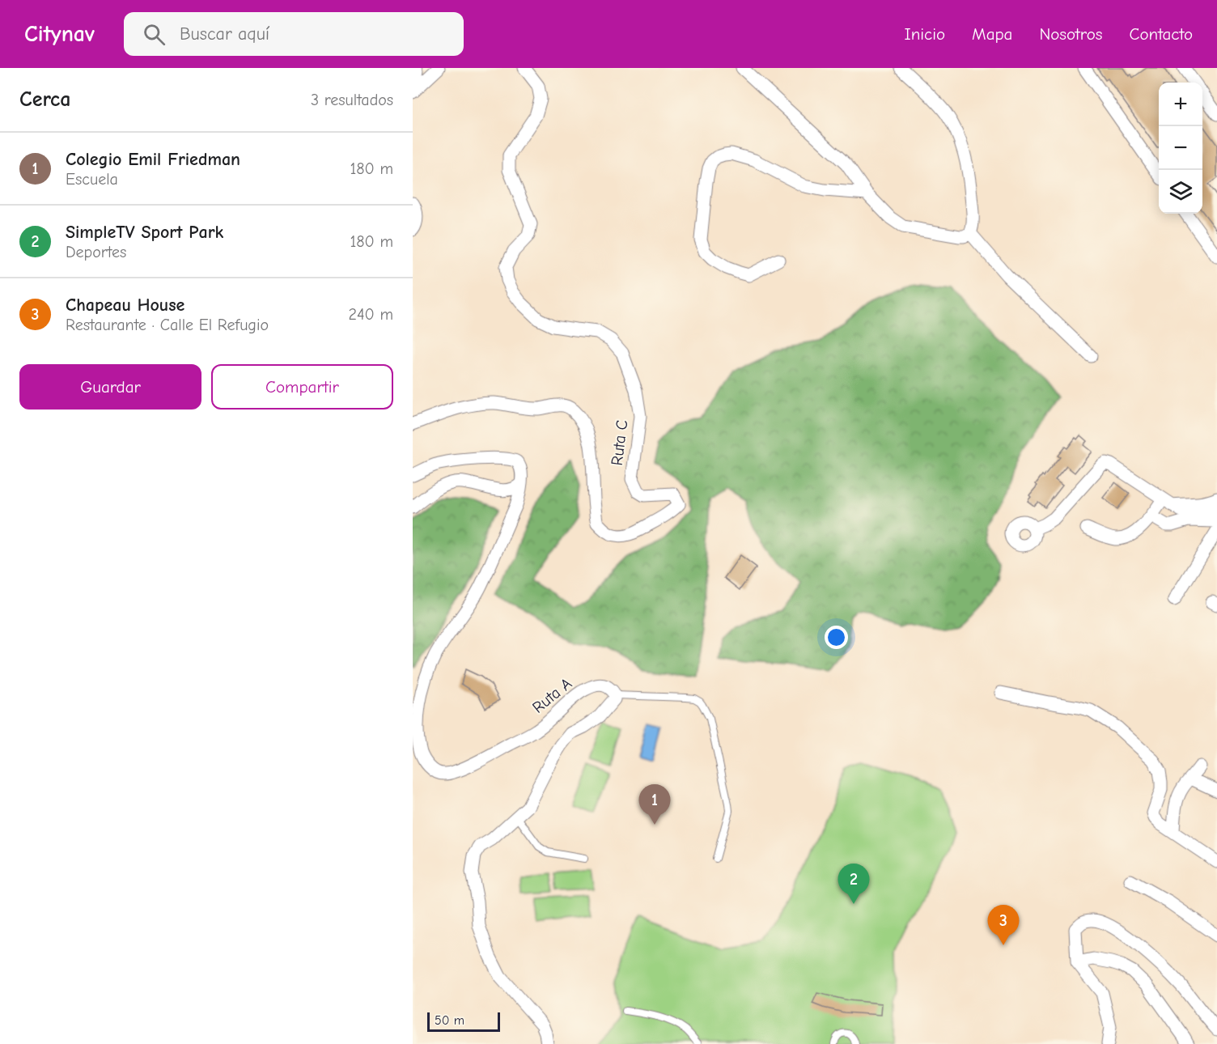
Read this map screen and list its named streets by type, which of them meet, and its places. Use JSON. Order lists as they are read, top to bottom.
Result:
{
  "streets": {
    "street": ["Ruta C", "Ruta A"]
  },
  "scale_bar": "50 m",
  "page": {
    "header": "Citynav",
    "search": "Buscar aquí",
    "nav": [
      "Inicio",
      "Mapa",
      "Nosotros",
      "Contacto"
    ],
    "heading": ["Cerca", "3 resultados"],
    "map_buttons": ["+", "−"],
    "list": [
      {
        "mark": "1",
        "name": "Colegio Emil Friedman",
        "note": "Escuela",
        "value": "180 m"
      },
      {
        "mark": "2",
        "name": "SimpleTV Sport Park",
        "note": "Deportes",
        "value": "180 m"
      },
      {
        "mark": "3",
        "name": "Chapeau House",
        "note": "Restaurante · Calle El Refugio",
        "value": "240 m"
      }
    ],
    "buttons": ["Guardar", "Compartir"],
    "pins": ["1", "2", "3"],
    "scale": "50 m"
  }
}
